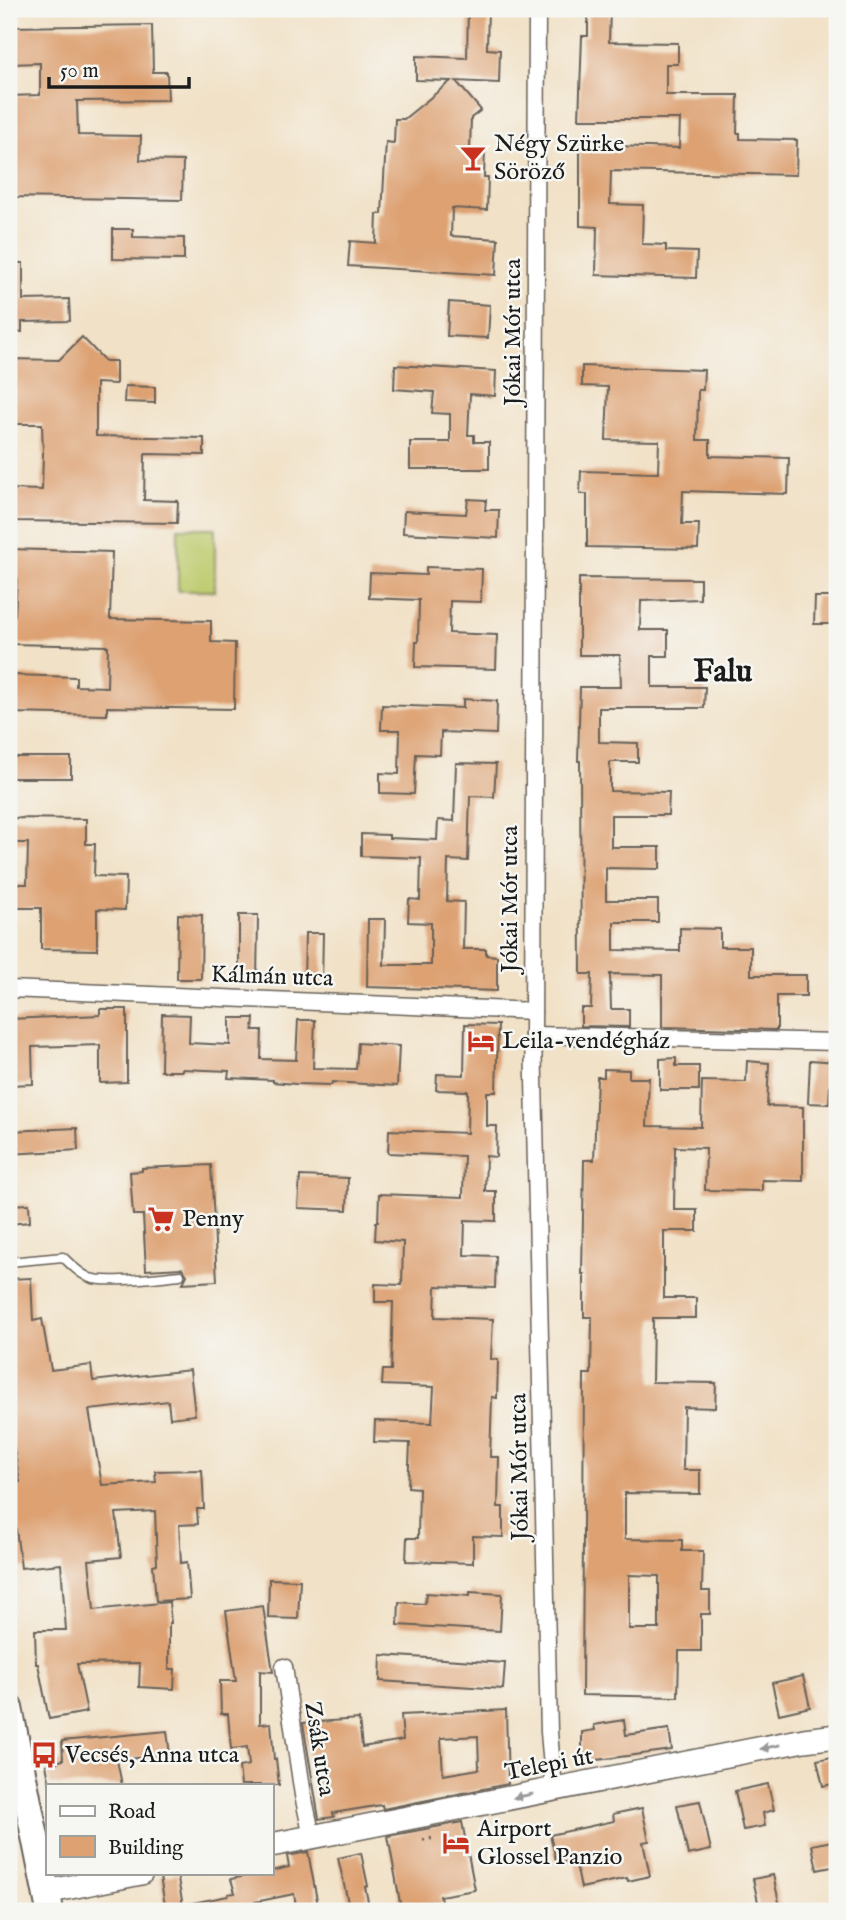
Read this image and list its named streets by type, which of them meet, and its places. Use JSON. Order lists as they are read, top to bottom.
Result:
{
  "streets": {
    "main road": ["Telepi út"],
    "street": ["Jókai Mór utca", "Kálmán utca", "Zsák utca"]
  },
  "crossings": [
    ["Jókai Mór utca", "Kálmán utca"],
    ["Jókai Mór utca", "Telepi út"],
    ["Zsák utca", "Telepi út"]
  ],
  "one_way": ["Telepi út"],
  "districts": ["Falu"],
  "places": {
    "bar": ["Négy Szürke Söröző"],
    "hotel": ["Leila-vendégház", "Airport Glossel Panzio"],
    "supermarket": ["Penny"],
    "bus stop": ["Vecsés, Anna utca"]
  },
  "legend": ["Road", "Building"],
  "scale_bar": "50 m"
}
